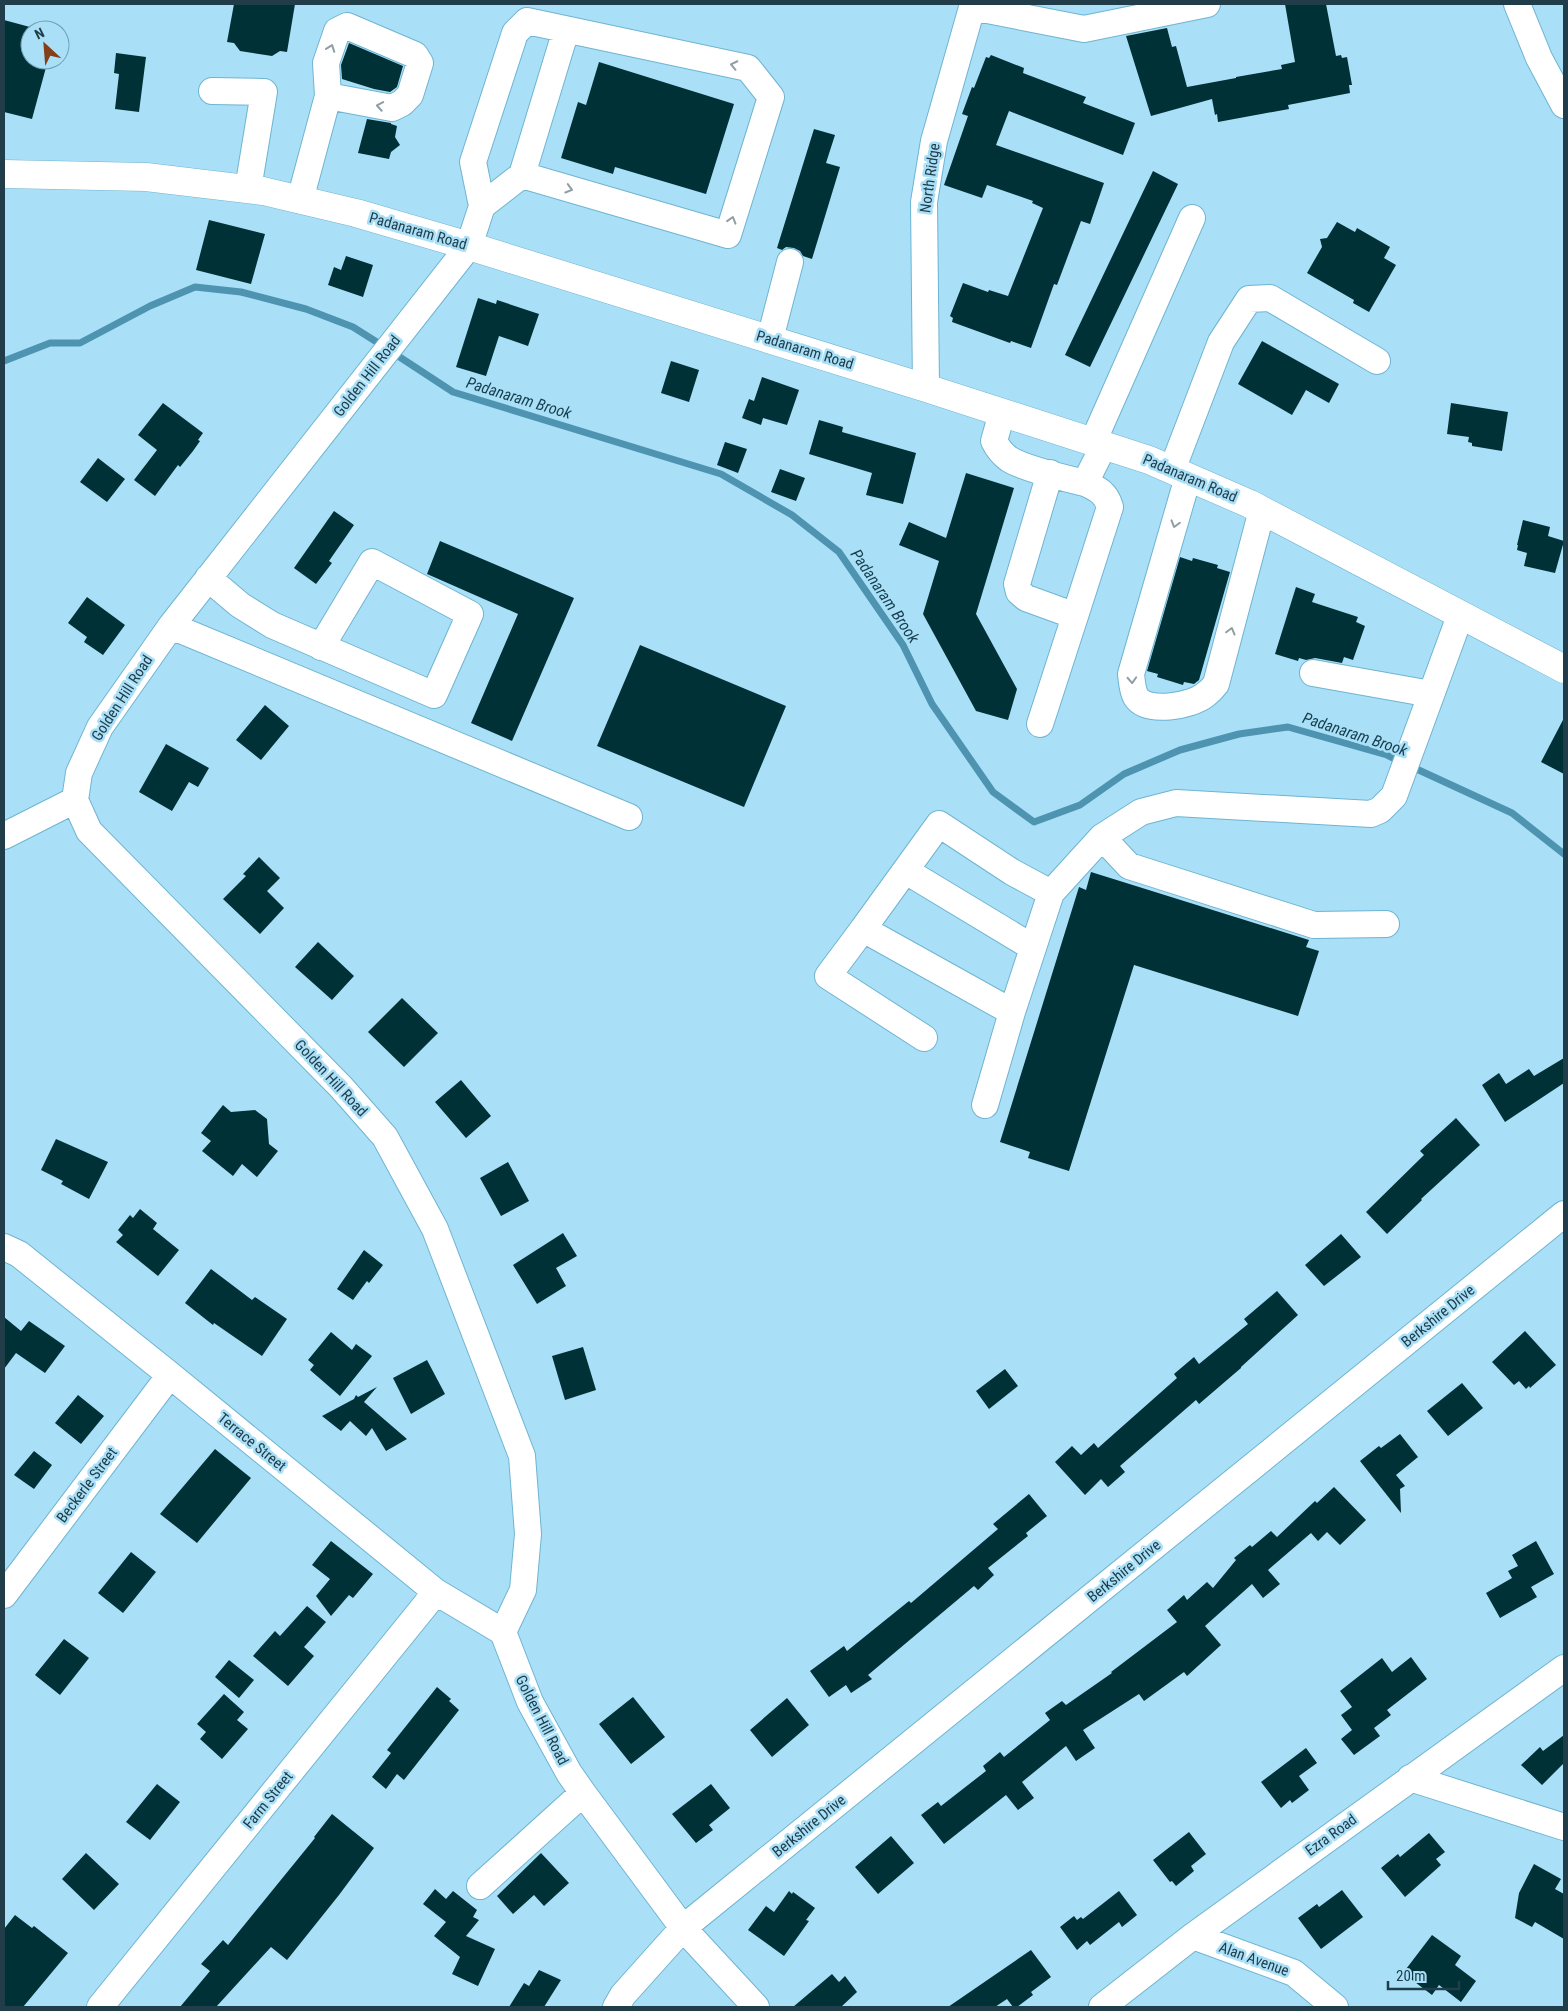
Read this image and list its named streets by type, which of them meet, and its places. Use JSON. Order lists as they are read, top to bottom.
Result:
{
  "streets": {
    "main road": ["Padanaram Road"],
    "street": [
      "North Ridge",
      "Golden Hill Road",
      "Berkshire Drive",
      "Terrace Street",
      "Beckerle Street",
      "Farm Street",
      "Ezra Road",
      "Alan Avenue"
    ]
  },
  "crossings": [
    ["North Ridge", "Padanaram Road"],
    ["Padanaram Road", "Golden Hill Road"],
    ["Golden Hill Road", "Berkshire Drive"],
    ["Golden Hill Road", "Terrace Street"],
    ["Terrace Street", "Beckerle Street"],
    ["Terrace Street", "Farm Street"],
    ["Ezra Road", "Alan Avenue"]
  ],
  "water": ["Padanaram Brook"],
  "scale_bar": "20 m",
  "north": "top left"
}
